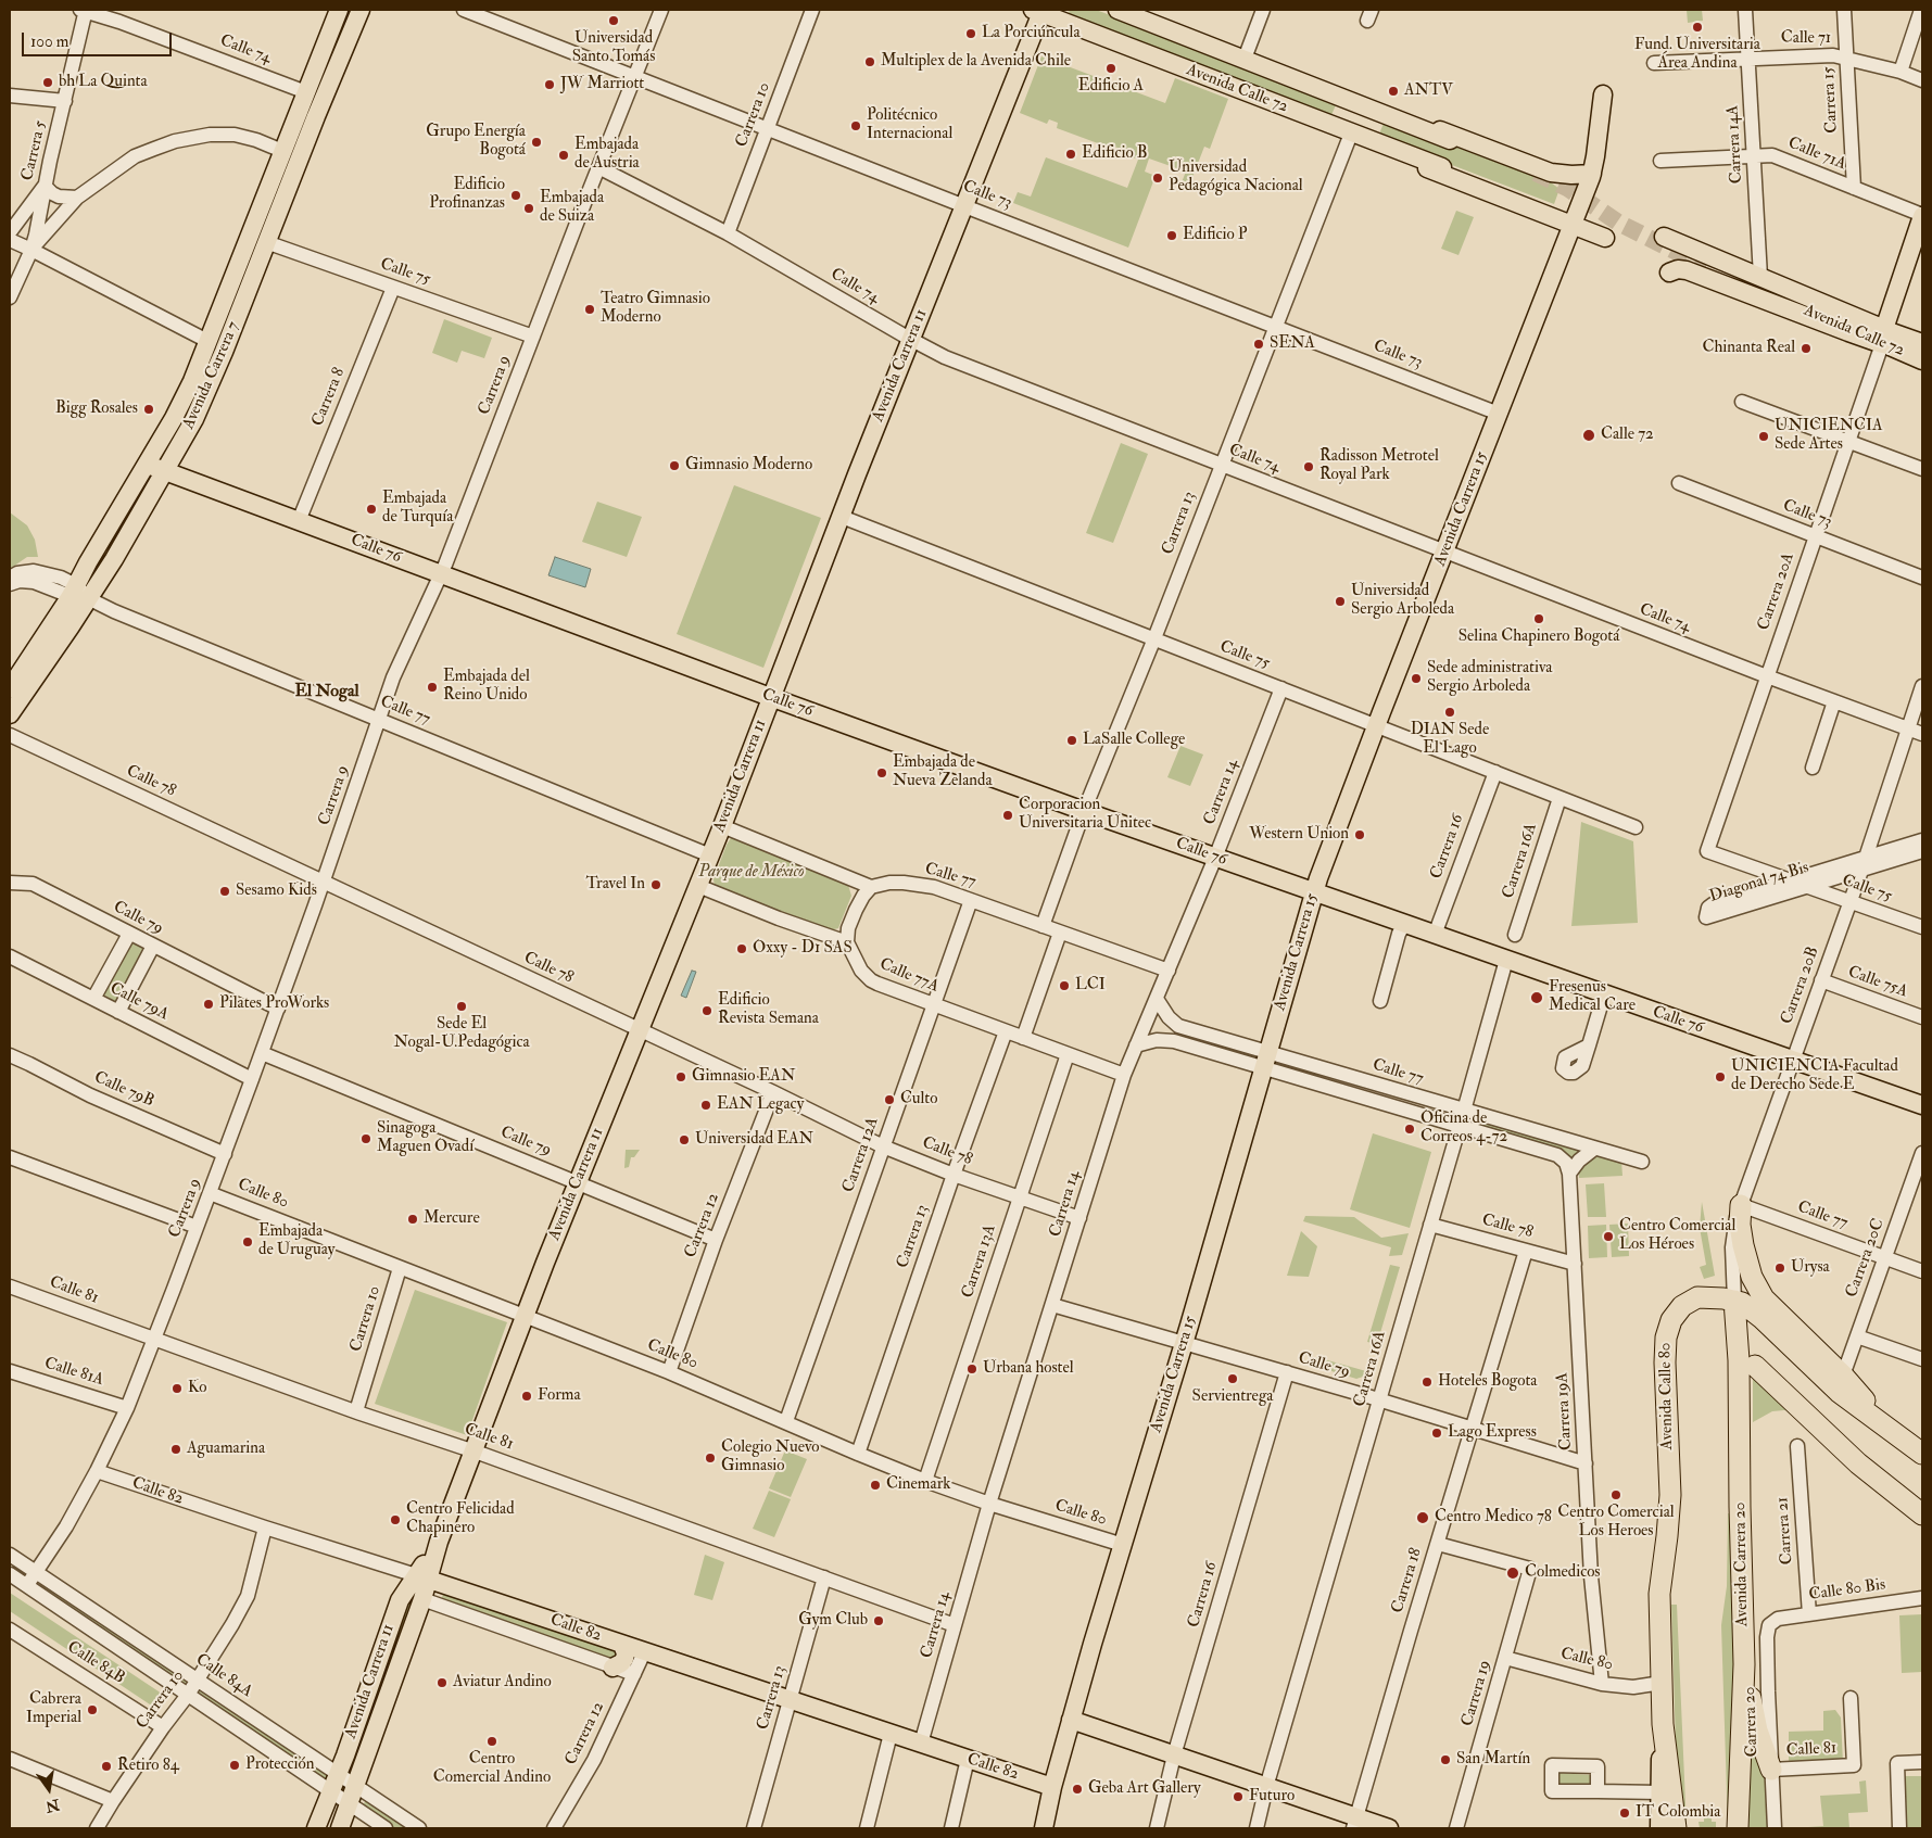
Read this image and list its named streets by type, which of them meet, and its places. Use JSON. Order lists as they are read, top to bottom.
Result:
{
  "streets": {
    "highway": ["Avenida Calle 80", "Avenida Carrera 20"],
    "main road": [
      "Avenida Calle 72",
      "Avenida Carrera 11",
      "Avenida Carrera 7",
      "Avenida Carrera 15",
      "Calle 76",
      "Calle 82"
    ],
    "street": [
      "Calle 71",
      "Calle 74",
      "Carrera 15",
      "Carrera 10",
      "Carrera 14A",
      "Carrera 5",
      "Calle 71A",
      "Calle 73",
      "Calle 75",
      "Carrera 9",
      "Carrera 8",
      "Carrera 13",
      "Carrera 20A",
      "Calle 77",
      "Calle 78",
      "Carrera 14",
      "Carrera 16",
      "Carrera 16A",
      "Diagonal 74 Bis",
      "Calle 79",
      "Calle 77A",
      "Calle 75A",
      "Carrera 20B",
      "Calle 79A",
      "Calle 79B",
      "Carrera 12A",
      "Calle 80",
      "Carrera 12",
      "Carrera 20C",
      "Carrera 13A",
      "Calle 81",
      "Calle 81A",
      "Carrera 19A",
      "Carrera 21",
      "Carrera 18",
      "Calle 80 Bis",
      "Calle 84B",
      "Calle 84A",
      "Carrera 19",
      "Carrera 20"
    ]
  },
  "crossings": [
    ["Calle 71", "Carrera 15"],
    ["Calle 71", "Carrera 14A"],
    ["Calle 74", "Carrera 10"],
    ["Calle 74", "Carrera 5"],
    ["Calle 74", "Avenida Carrera 11"],
    ["Calle 74", "Avenida Carrera 7"],
    ["Calle 74", "Carrera 9"],
    ["Calle 74", "Avenida Carrera 15"],
    ["Calle 74", "Carrera 13"],
    ["Calle 74", "Carrera 20A"],
    ["Calle 74", "Carrera 20B"],
    ["Avenida Calle 72", "Avenida Carrera 11"],
    ["Avenida Calle 72", "Carrera 13"],
    ["Avenida Calle 72", "Carrera 20A"],
    ["Carrera 15", "Calle 71A"],
    ["Carrera 10", "Calle 73"],
    ["Carrera 10", "Calle 80"],
    ["Carrera 10", "Calle 81"],
    ["Carrera 10", "Calle 82"],
    ["Carrera 10", "Calle 84B"],
    ["Carrera 10", "Calle 84A"],
    ["Carrera 14A", "Calle 71A"],
    ["Calle 73", "Avenida Carrera 11"],
    ["Calle 73", "Carrera 9"],
    ["Calle 73", "Avenida Carrera 15"],
    ["Calle 73", "Carrera 13"],
    ["Calle 73", "Carrera 20A"],
    ["Calle 75", "Avenida Carrera 11"],
    ["Calle 75", "Avenida Carrera 7"],
    ["Calle 75", "Carrera 9"],
    ["Calle 75", "Carrera 8"],
    ["Calle 75", "Avenida Carrera 15"],
    ["Calle 75", "Carrera 13"],
    ["Calle 75", "Carrera 20A"],
    ["Calle 75", "Carrera 14"],
    ["Calle 75", "Carrera 16"],
    ["Calle 75", "Carrera 16A"],
    ["Calle 75", "Diagonal 74 Bis"],
    ["Calle 75", "Carrera 20B"],
    ["Avenida Carrera 11", "Calle 76"],
    ["Avenida Carrera 11", "Calle 77"],
    ["Avenida Carrera 11", "Calle 78"],
    ["Avenida Carrera 11", "Calle 79"],
    ["Avenida Carrera 11", "Calle 80"],
    ["Avenida Carrera 11", "Calle 81"],
    ["Avenida Carrera 11", "Calle 82"],
    ["Avenida Carrera 11", "Calle 84A"],
    ["Avenida Carrera 7", "Calle 76"],
    ["Avenida Carrera 7", "Calle 77"],
    ["Carrera 9", "Calle 76"],
    ["Carrera 9", "Calle 77"],
    ["Carrera 9", "Calle 78"],
    ["Carrera 9", "Calle 79"],
    ["Carrera 9", "Calle 79A"],
    ["Carrera 9", "Calle 79B"],
    ["Carrera 9", "Calle 80"],
    ["Carrera 9", "Calle 81"],
    ["Carrera 9", "Calle 81A"],
    ["Carrera 9", "Calle 82"],
    ["Carrera 9", "Calle 84A"],
    ["Carrera 8", "Calle 76"],
    ["Avenida Carrera 15", "Calle 76"],
    ["Avenida Carrera 15", "Calle 77"],
    ["Avenida Carrera 15", "Calle 79"],
    ["Avenida Carrera 15", "Calle 80"],
    ["Avenida Carrera 15", "Calle 82"],
    ["Carrera 13", "Calle 76"],
    ["Carrera 13", "Calle 77"],
    ["Carrera 13", "Calle 78"],
    ["Carrera 13", "Calle 77A"],
    ["Carrera 13", "Calle 80"],
    ["Carrera 13", "Calle 81"],
    ["Carrera 13", "Calle 82"],
    ["Calle 76", "Carrera 14"],
    ["Calle 76", "Carrera 16"],
    ["Calle 76", "Carrera 16A"],
    ["Calle 76", "Carrera 20B"],
    ["Calle 77", "Carrera 14"],
    ["Calle 77", "Carrera 16A"],
    ["Calle 77", "Calle 77A"],
    ["Calle 77", "Carrera 20B"],
    ["Calle 77", "Carrera 12A"],
    ["Calle 77", "Carrera 20C"],
    ["Calle 77", "Carrera 19A"],
    ["Calle 78", "Carrera 14"],
    ["Calle 78", "Carrera 16A"],
    ["Calle 78", "Carrera 12A"],
    ["Calle 78", "Carrera 12"],
    ["Calle 78", "Carrera 13A"],
    ["Calle 78", "Carrera 19A"],
    ["Calle 78", "Carrera 18"],
    ["Carrera 14", "Calle 79"],
    ["Carrera 14", "Calle 77A"],
    ["Carrera 14", "Calle 80"],
    ["Carrera 14", "Calle 81"],
    ["Carrera 14", "Calle 82"],
    ["Carrera 16", "Calle 79"],
    ["Carrera 16A", "Calle 79"],
    ["Diagonal 74 Bis", "Carrera 20B"],
    ["Calle 79", "Carrera 12"],
    ["Calle 79", "Carrera 19A"],
    ["Calle 79", "Carrera 18"],
    ["Calle 77A", "Carrera 12A"],
    ["Calle 77A", "Carrera 13A"],
    ["Calle 75A", "Carrera 20B"],
    ["Carrera 20B", "Avenida Calle 80"],
    ["Carrera 20B", "Avenida Carrera 20"],
    ["Carrera 12A", "Calle 80"],
    ["Calle 80", "Carrera 12"],
    ["Calle 80", "Carrera 13A"],
    ["Calle 80", "Avenida Calle 80"],
    ["Calle 80", "Carrera 19A"],
    ["Calle 80", "Carrera 19"],
    ["Carrera 12", "Calle 82"],
    ["Calle 81", "Carrera 20"],
    ["Avenida Calle 80", "Avenida Carrera 20"],
    ["Carrera 21", "Calle 80 Bis"],
    ["Carrera 18", "Carrera 19"],
    ["Calle 80 Bis", "Carrera 20"]
  ],
  "districts": ["El Nogal"],
  "parks": ["Parque de México"],
  "places": [
    "Universidad Santo Tomás",
    "Fund. Universitaria Área Andina",
    "La Porciúncula",
    "Multiplex de la Avenida Chile",
    "Edificio A",
    "bh La Quinta",
    "JW Marriott",
    "ANTV",
    "Politécnico Internacional",
    "Grupo Energía Bogotá",
    "Edificio B",
    "Embajada de Austria",
    "Universidad Pedagógica Nacional",
    "Edificio Profinanzas",
    "Embajada de Suiza",
    "Edificio P",
    "Teatro Gimnasio Moderno",
    "SENA",
    "Chinanta Real",
    "Bigg Rosales",
    "Calle 72",
    "UNICIENCIA Sede Artes",
    "Gimnasio Moderno",
    "Radisson Metrotel Royal Park",
    "Embajada de Turquía",
    "Universidad Sergio Arboleda",
    "Selina Chapinero Bogotá",
    "Sede administrativa Sergio Arboleda",
    "Embajada del Reino Unido",
    "DIAN Sede El Lago",
    "LaSalle College",
    "Embajada de Nueva Zelanda",
    "Corporacion Universitaria Unitec",
    "Western Union",
    "Travel In",
    "Sesamo Kids",
    "Oxxy - D1 SAS",
    "LCI",
    "Fresenus Medical Care",
    "Pilates ProWorks",
    "Sede El Nogal-U.Pedagógica",
    "Edificio Revista Semana",
    "Gimnasio EAN",
    "UNICIENCIA Facultad de Derecho Sede E",
    "Culto",
    "EAN Legacy",
    "Oficina de Correos 4-72",
    "Sinagoga Maguen Ovadí",
    "Universidad EAN",
    "Mercure",
    "Centro Comercial Los Héroes",
    "Embajada de Uruguay",
    "Urysa",
    "Urbana hostel",
    "Servientrega",
    "Hoteles Bogota",
    "Ko",
    "Forma",
    "Lago Express",
    "Aguamarina",
    "Colegio Nuevo Gimnasio",
    "Cinemark",
    "Centro Comercial Los Heroes",
    "Centro Medico 78",
    "Centro Felicidad Chapinero",
    "Colmedicos",
    "Gym Club",
    "Aviatur Andino",
    "Cabrera Imperial",
    "Centro Comercial Andino",
    "San Martín",
    "Protección",
    "Retiro 84",
    "Geba Art Gallery",
    "Futuro",
    "IT Colombia"
  ],
  "scale_bar": "100 m",
  "north": "bottom"
}
